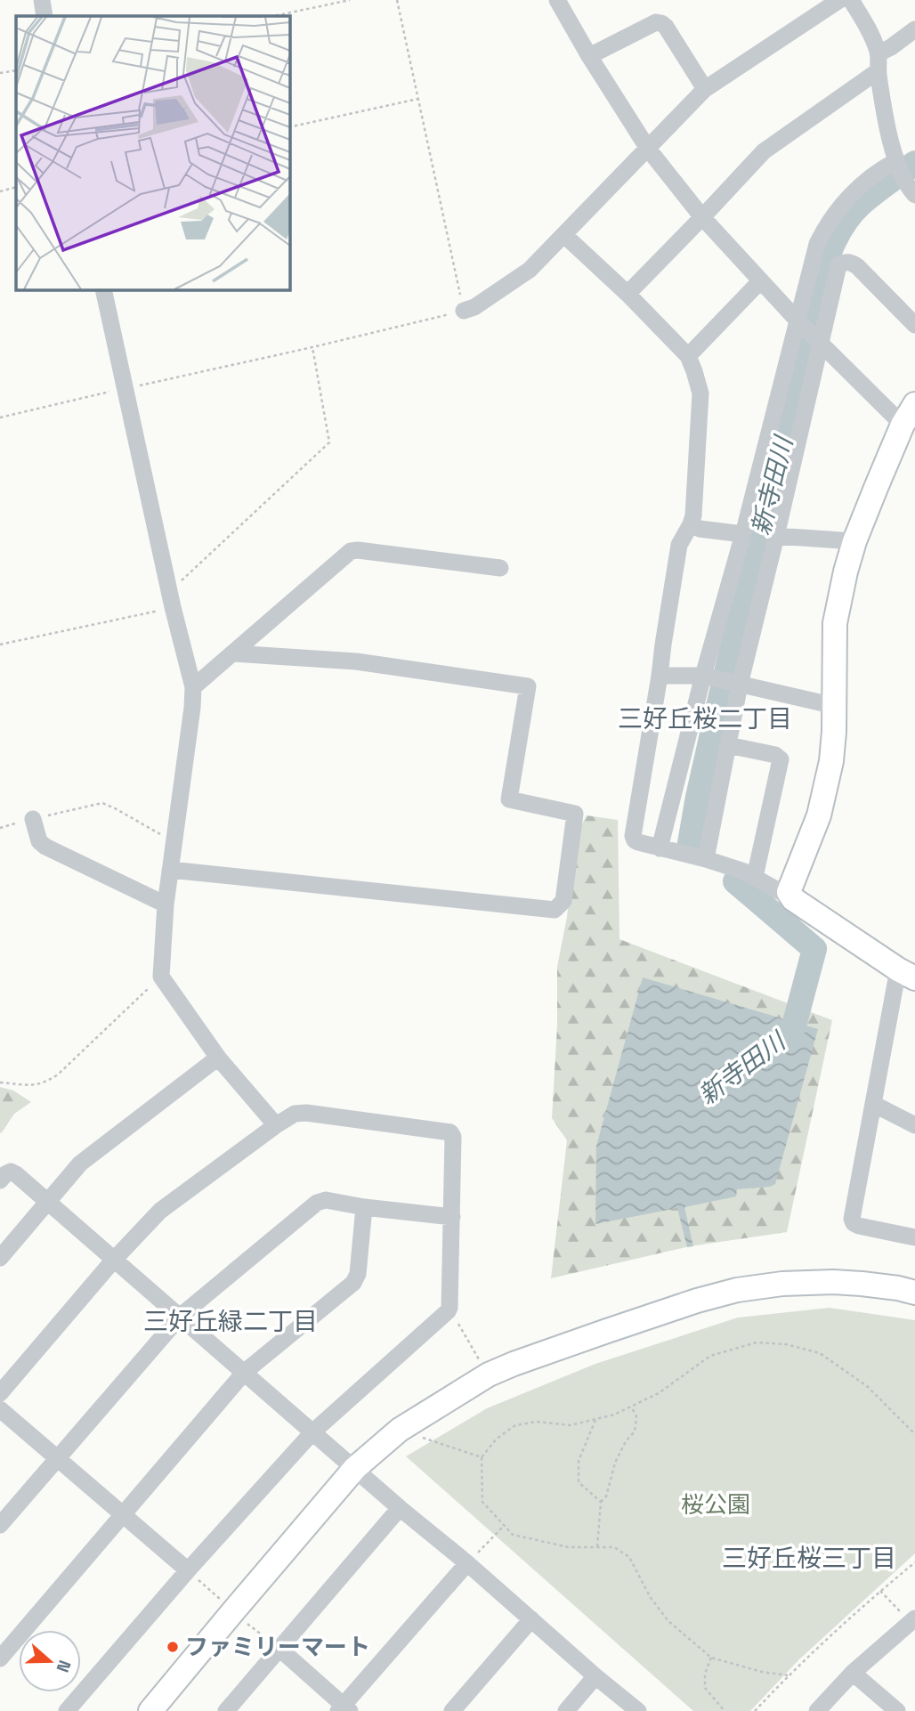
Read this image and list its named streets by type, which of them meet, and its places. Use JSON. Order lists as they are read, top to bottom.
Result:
{
  "districts": ["三好丘桜二丁目", "三好丘緑二丁目", "三好丘桜三丁目"],
  "water": ["新寺田川"],
  "parks": ["桜公園"],
  "places": ["ファミリーマート"],
  "north": "right"
}
